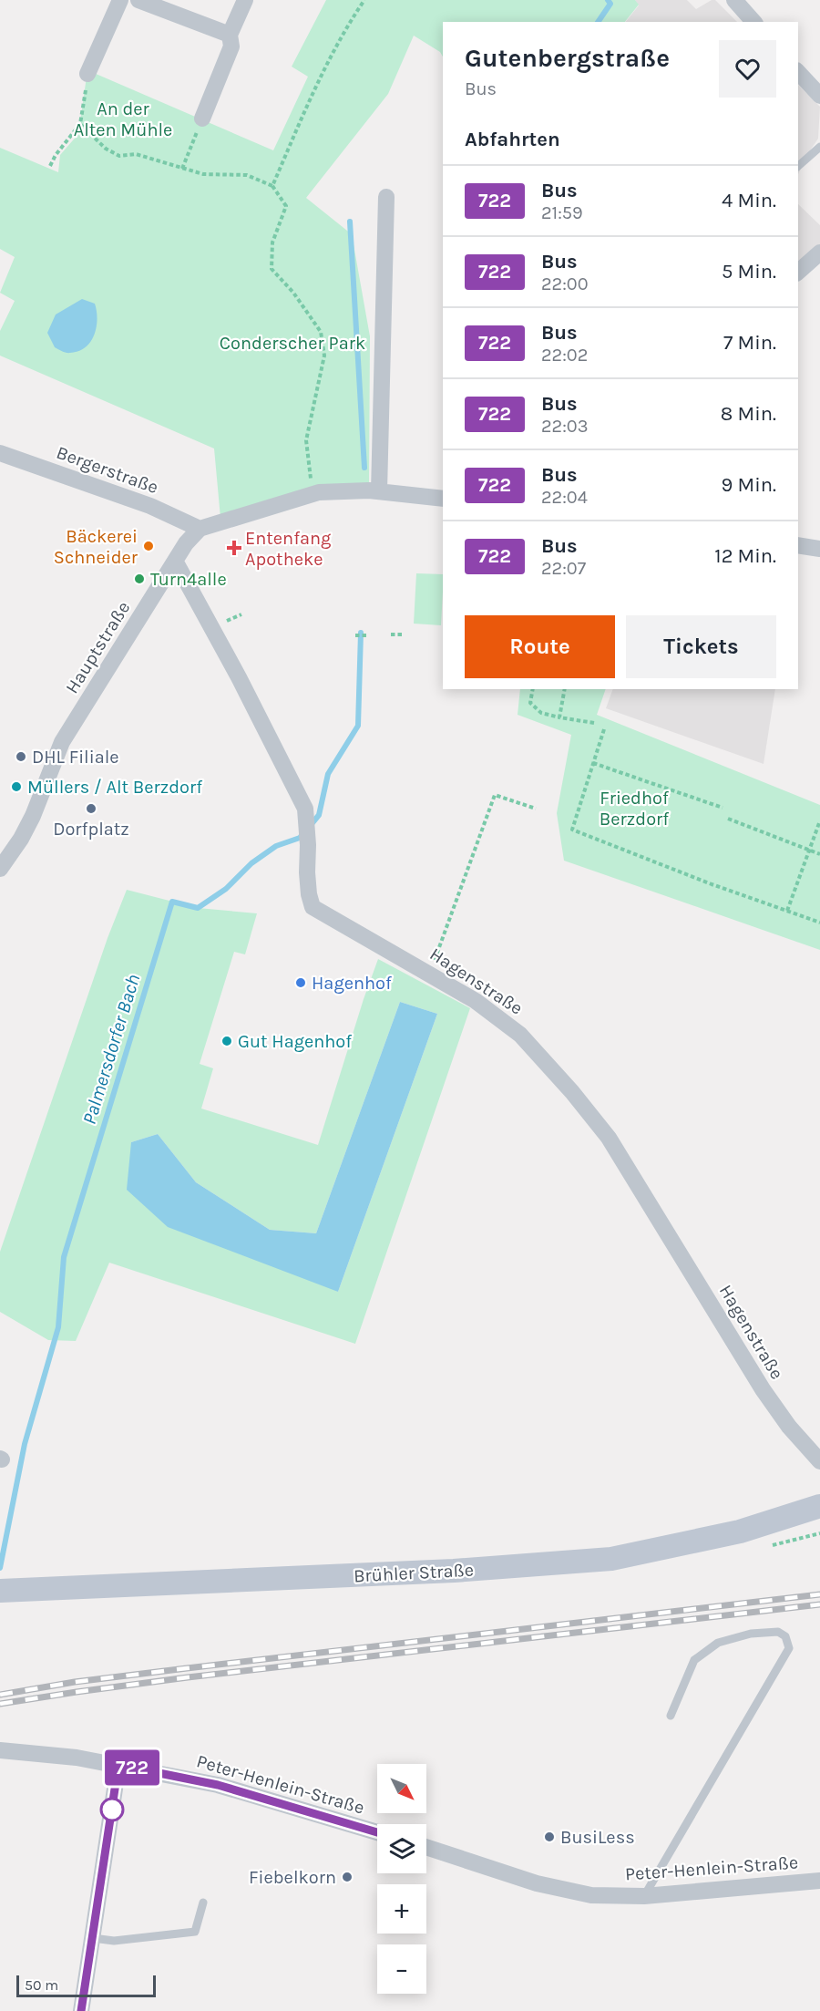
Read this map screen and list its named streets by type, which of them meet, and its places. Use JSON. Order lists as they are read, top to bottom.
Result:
{
  "streets": {
    "main road": ["Brühler Straße"],
    "street": [
      "Bergerstraße",
      "Hauptstraße",
      "Hagenstraße",
      "Peter-Henlein-Straße"
    ]
  },
  "crossings": [
    ["Bergerstraße", "Hauptstraße"],
    ["Hauptstraße", "Hagenstraße"]
  ],
  "water": ["Palmersdorfer Bach"],
  "parks": ["An der Alten Mühle", "Conderscher Park", "Friedhof Berzdorf"],
  "places": {
    "other": [
      "Bäckerei Schneider",
      "Turn4alle",
      "DHL Filiale",
      "Müllers / Alt Berzdorf",
      "Dorfplatz",
      "Hagenhof",
      "Gut Hagenhof",
      "BusiLess",
      "Fiebelkorn"
    ],
    "health": ["Entenfang Apotheke"]
  },
  "lines": ["bus line 722"],
  "scale_bar": "50 m",
  "north": "bottom right",
  "page": {
    "on_map": "722",
    "heading": [
      ["Gutenbergstraße", "Bus"],
      "Abfahrten"
    ],
    "list": [
      {
        "mark": "722",
        "name": "Bus",
        "note": "21:59",
        "value": "4 Min."
      },
      {
        "mark": "722",
        "name": "Bus",
        "note": "22:00",
        "value": "5 Min."
      },
      {
        "mark": "722",
        "name": "Bus",
        "note": "22:02",
        "value": "7 Min."
      },
      {
        "mark": "722",
        "name": "Bus",
        "note": "22:03",
        "value": "8 Min."
      },
      {
        "mark": "722",
        "name": "Bus",
        "note": "22:04",
        "value": "9 Min."
      },
      {
        "mark": "722",
        "name": "Bus",
        "note": "22:07",
        "value": "12 Min."
      }
    ],
    "buttons": ["Route", "Tickets"],
    "map_buttons": ["+", "−"],
    "scale": "50 m"
  }
}
